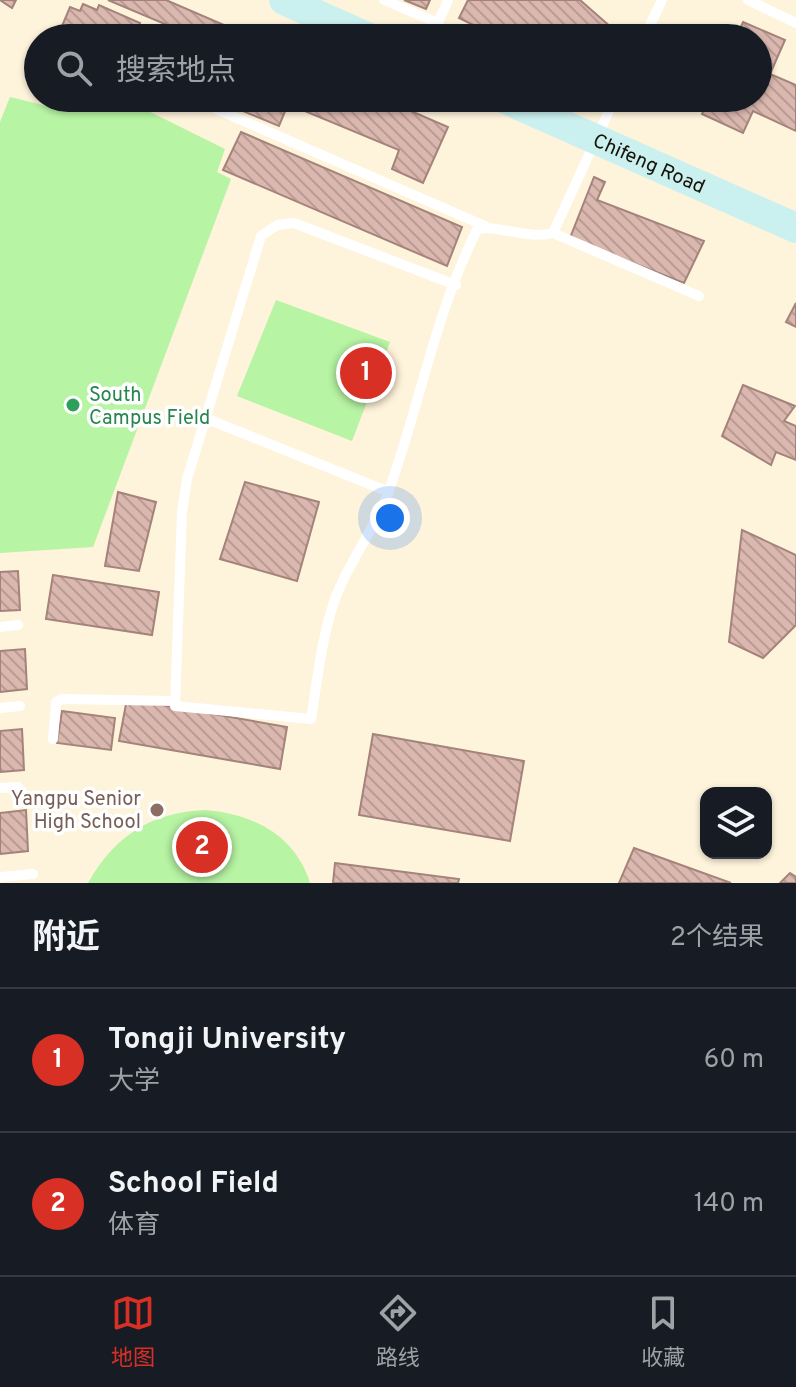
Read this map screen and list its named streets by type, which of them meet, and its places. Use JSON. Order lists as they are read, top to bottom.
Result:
{
  "streets": {
    "street": ["Chifeng Road"]
  },
  "places": ["South Campus Field", "Yangpu Senior High School"],
  "page": {
    "search": "搜索地点",
    "pins": ["1", "2"],
    "heading": ["附近", "2个结果"],
    "list": [
      {
        "mark": "1",
        "name": "Tongji University",
        "note": "大学",
        "value": "60 m"
      },
      {
        "mark": "2",
        "name": "School Field",
        "note": "体育",
        "value": "140 m"
      }
    ],
    "nav": ["地图", "路线", "收藏"]
  }
}
